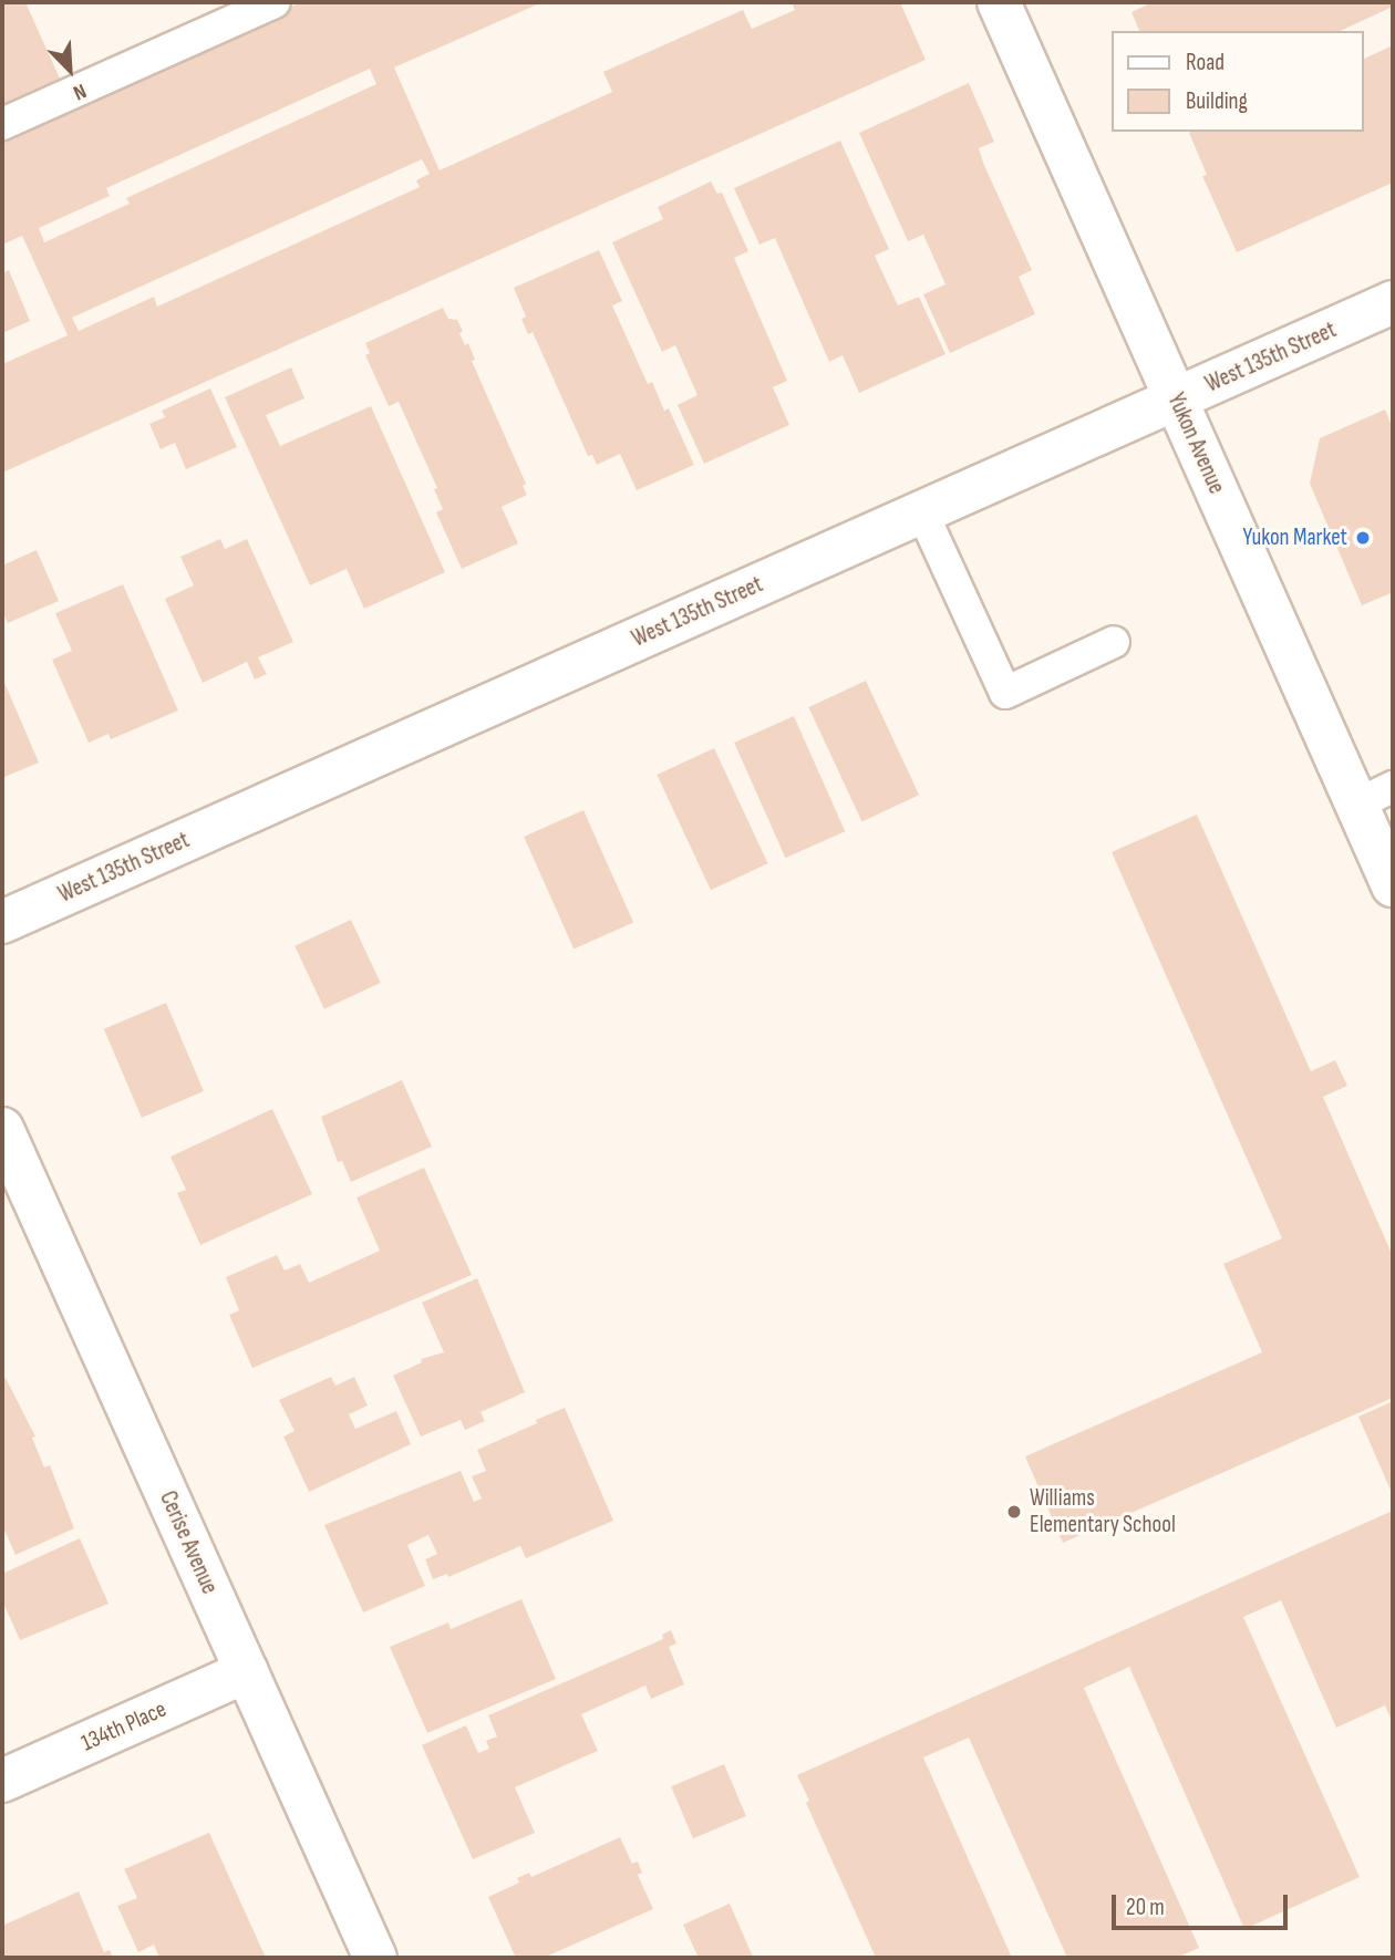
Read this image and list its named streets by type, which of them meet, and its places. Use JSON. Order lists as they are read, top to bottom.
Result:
{
  "streets": {
    "street": [
      "West 135th Street",
      "Yukon Avenue",
      "Cerise Avenue",
      "134th Place"
    ]
  },
  "crossings": [
    ["West 135th Street", "Yukon Avenue"],
    ["Cerise Avenue", "134th Place"]
  ],
  "places": ["Yukon Market", "Williams Elementary School"],
  "legend": ["Road", "Building"],
  "scale_bar": "20 m",
  "north": "bottom right"
}
